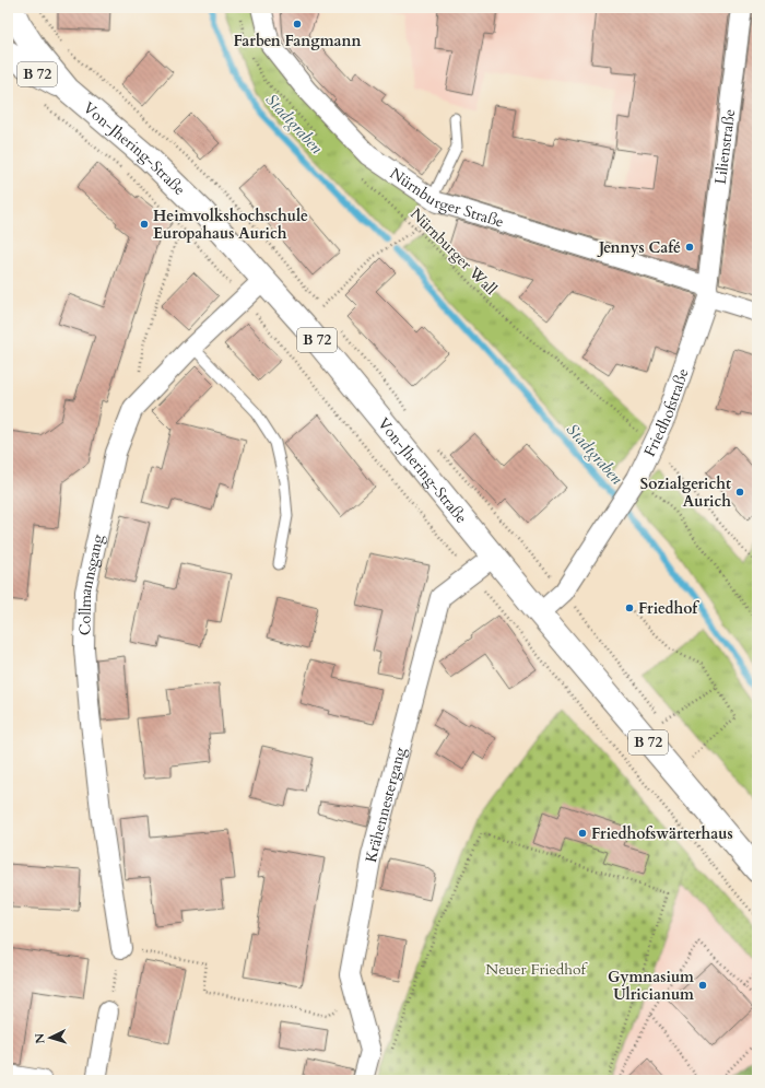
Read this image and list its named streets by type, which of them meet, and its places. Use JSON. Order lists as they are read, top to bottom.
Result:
{
  "streets": {
    "main road": ["B 72", "Von-Jhering-Straße"],
    "street": [
      "Lilienstraße",
      "Nürnburger Straße",
      "Friedhofstraße",
      "Collmannsgang",
      "Krähennestergang"
    ],
    "path": ["Nürnburger Wall"]
  },
  "crossings": [
    ["Lilienstraße", "Nürnburger Straße"],
    ["Lilienstraße", "Friedhofstraße"],
    ["Von-Jhering-Straße", "Friedhofstraße"],
    ["Von-Jhering-Straße", "Collmannsgang"],
    ["Von-Jhering-Straße", "Krähennestergang"],
    ["Nürnburger Straße", "Friedhofstraße"],
    ["Nürnburger Wall", "Friedhofstraße"]
  ],
  "water": ["Stadtgraben"],
  "parks": ["Neuer Friedhof"],
  "places": [
    "Farben Fangmann",
    "Heimvolkshochschule Europahaus Aurich",
    "Jennys Café",
    "Sozialgericht Aurich",
    "Friedhof",
    "Friedhofswärterhaus",
    "Gymnasium Ulricianum"
  ],
  "north": "left"
}
